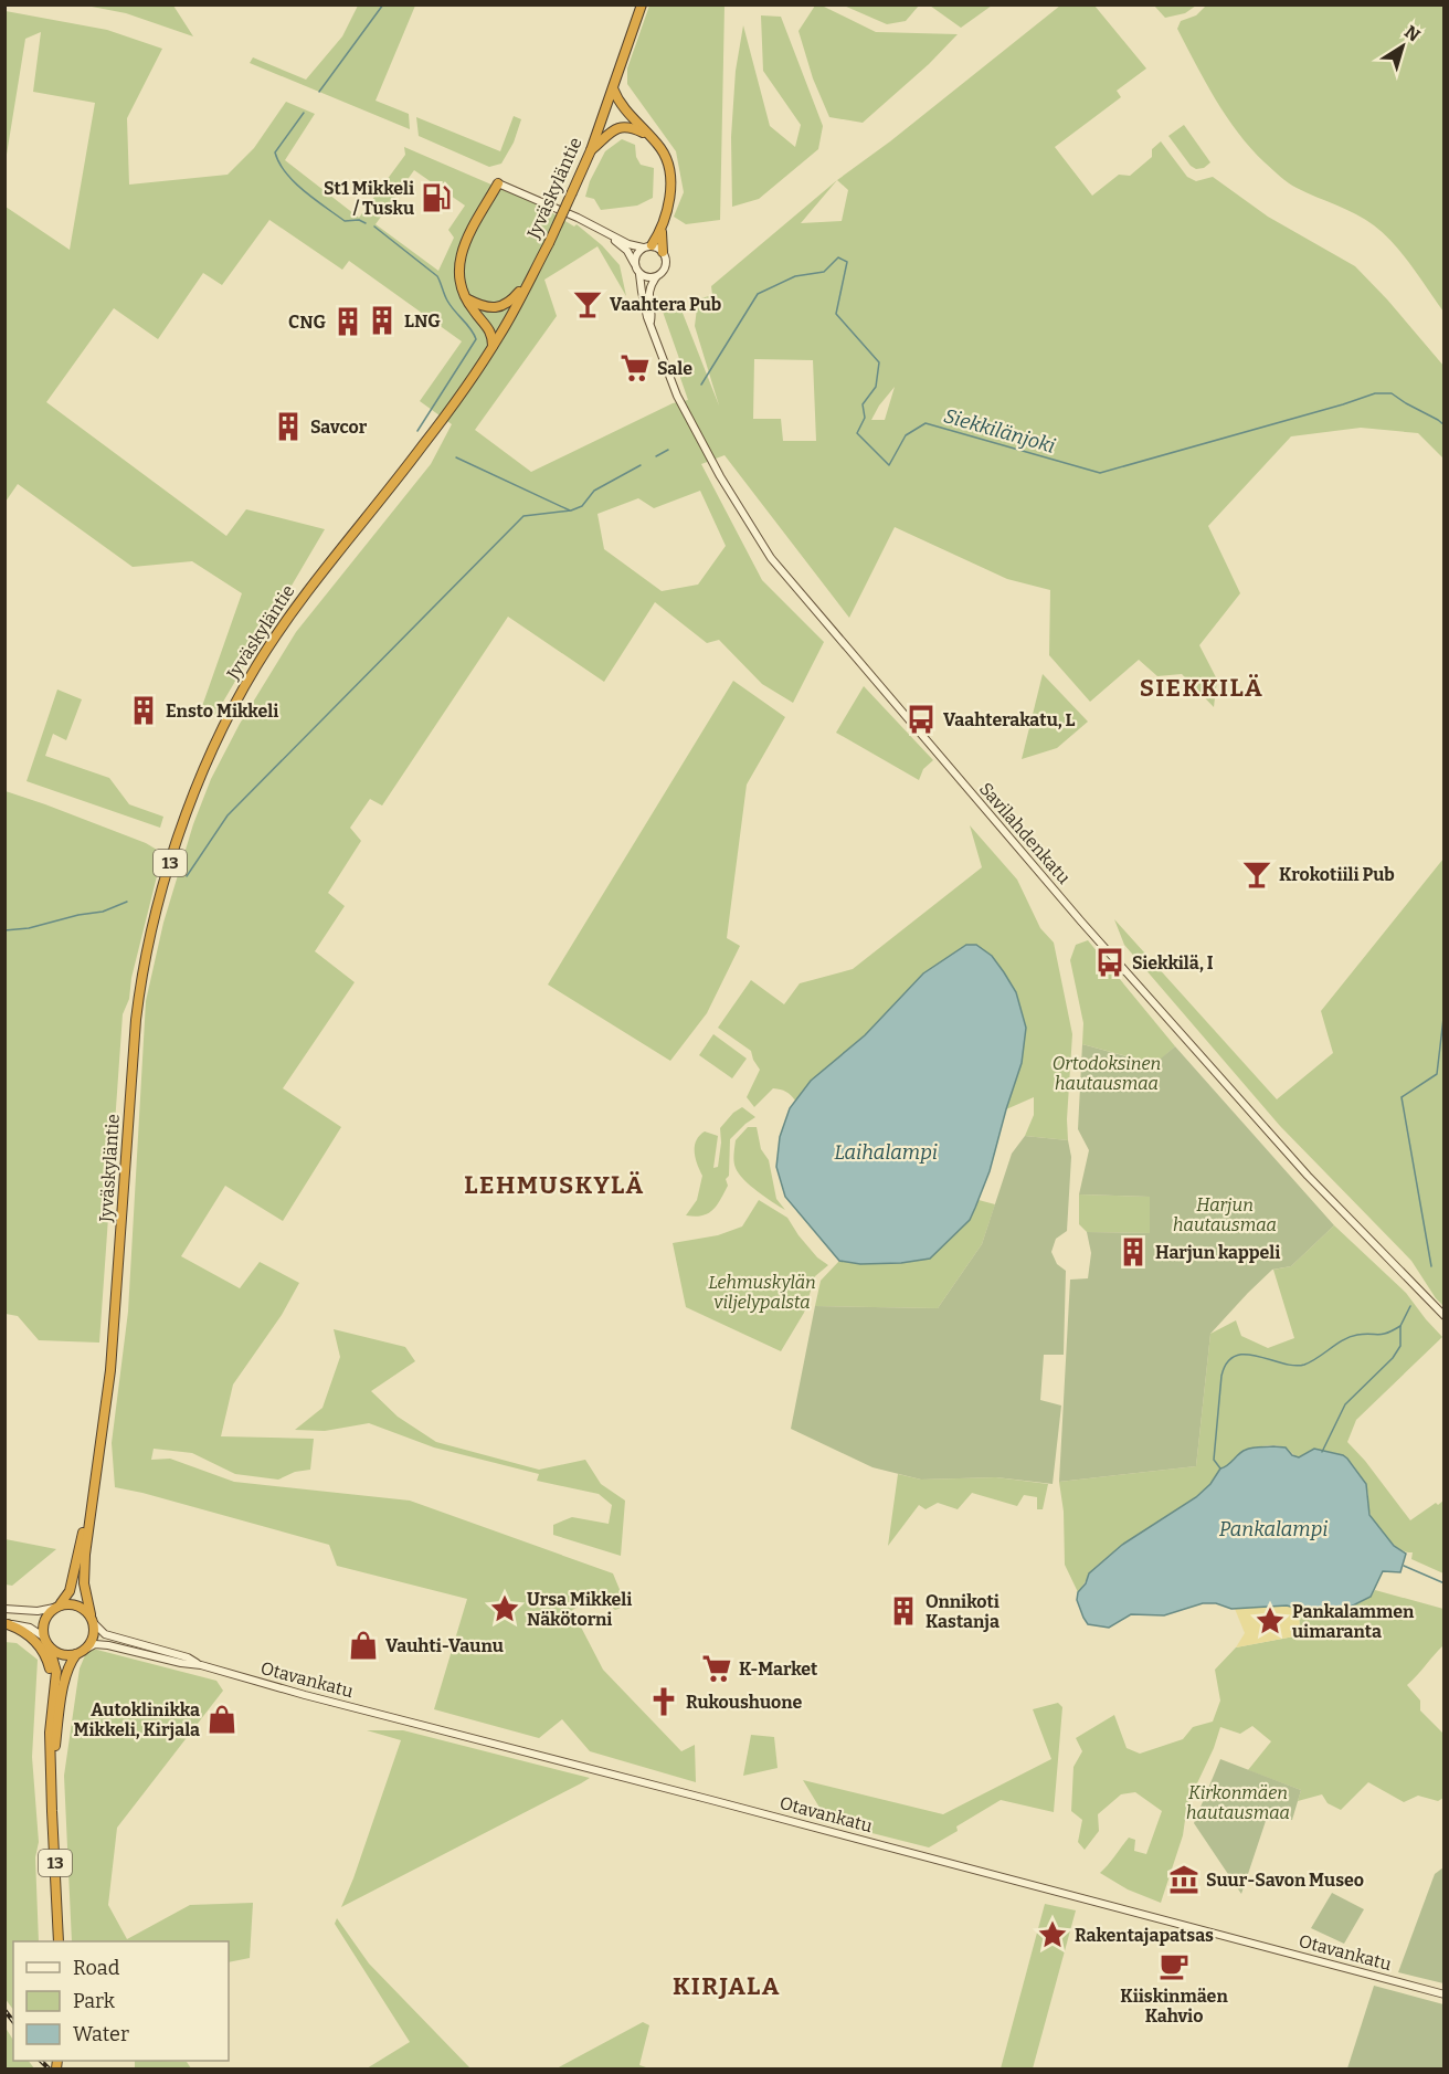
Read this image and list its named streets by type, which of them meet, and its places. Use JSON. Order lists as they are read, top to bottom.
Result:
{
  "streets": {
    "highway": ["Jyväskyläntie", "13"],
    "main road": ["Savilahdenkatu", "Otavankatu"]
  },
  "crossings": [
    ["Jyväskyläntie", "13"],
    ["Jyväskyläntie", "Otavankatu"],
    ["13", "Otavankatu"]
  ],
  "districts": ["SIEKKILÄ", "LEHMUSKYLÄ", "KIRJALA"],
  "water": ["Siekkilänjoki", "Laihalampi", "Pankalampi"],
  "parks": [
    "Ortodoksinen hautausmaa",
    "Harjun hautausmaa",
    "Lehmuskylän viljelypalsta",
    "Kirkonmäen hautausmaa"
  ],
  "places": {
    "fuel station": ["St1 Mikkeli / Tusku"],
    "bar": ["Vaahtera Pub", "Krokotiili Pub"],
    "building": [
      "LNG",
      "CNG",
      "Savcor",
      "Ensto Mikkeli",
      "Harjun kappeli",
      "Onnikoti Kastanja"
    ],
    "supermarket": ["Sale", "K-Market"],
    "bus stop": ["Vaahterakatu, L", "Siekkilä, I"],
    "place": ["Ursa Mikkeli Näkötorni", "Pankalammen uimaranta", "Rakentajapatsas"],
    "shop": ["Vauhti-Vaunu", "Autoklinikka Mikkeli, Kirjala"],
    "church": ["Rukoushuone"],
    "museum": ["Suur-Savon Museo"],
    "cafe": ["Kiiskinmäen Kahvio"]
  },
  "legend": ["Road", "Park", "Water"],
  "north": "top right"
}
